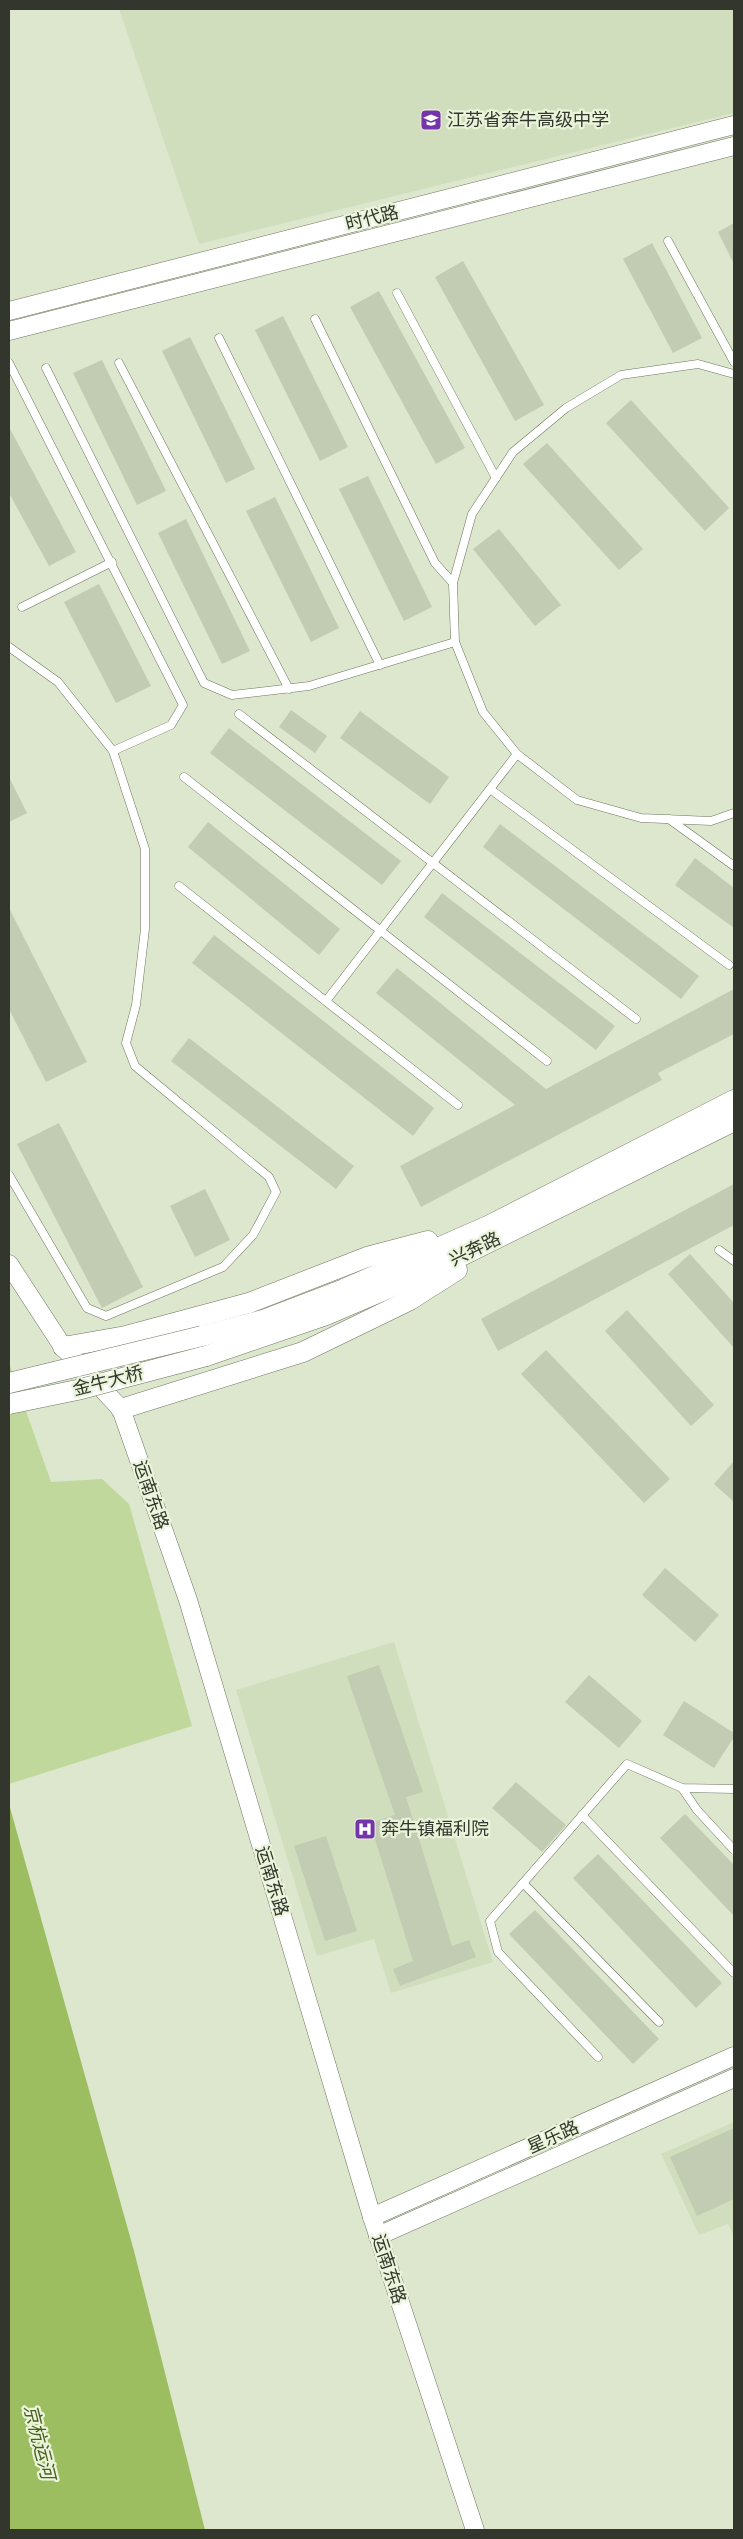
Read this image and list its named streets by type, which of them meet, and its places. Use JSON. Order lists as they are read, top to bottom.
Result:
{
  "streets": {
    "main road": ["兴奔路", "金牛大桥"],
    "street": ["时代路", "运南东路", "星乐路"]
  },
  "crossings": [
    ["兴奔路", "金牛大桥"],
    ["运南东路", "星乐路"]
  ],
  "water": ["京杭运河"],
  "places": {
    "school or university": ["江苏省奔牛高级中学"],
    "hospital": ["奔牛镇福利院"]
  }
}
